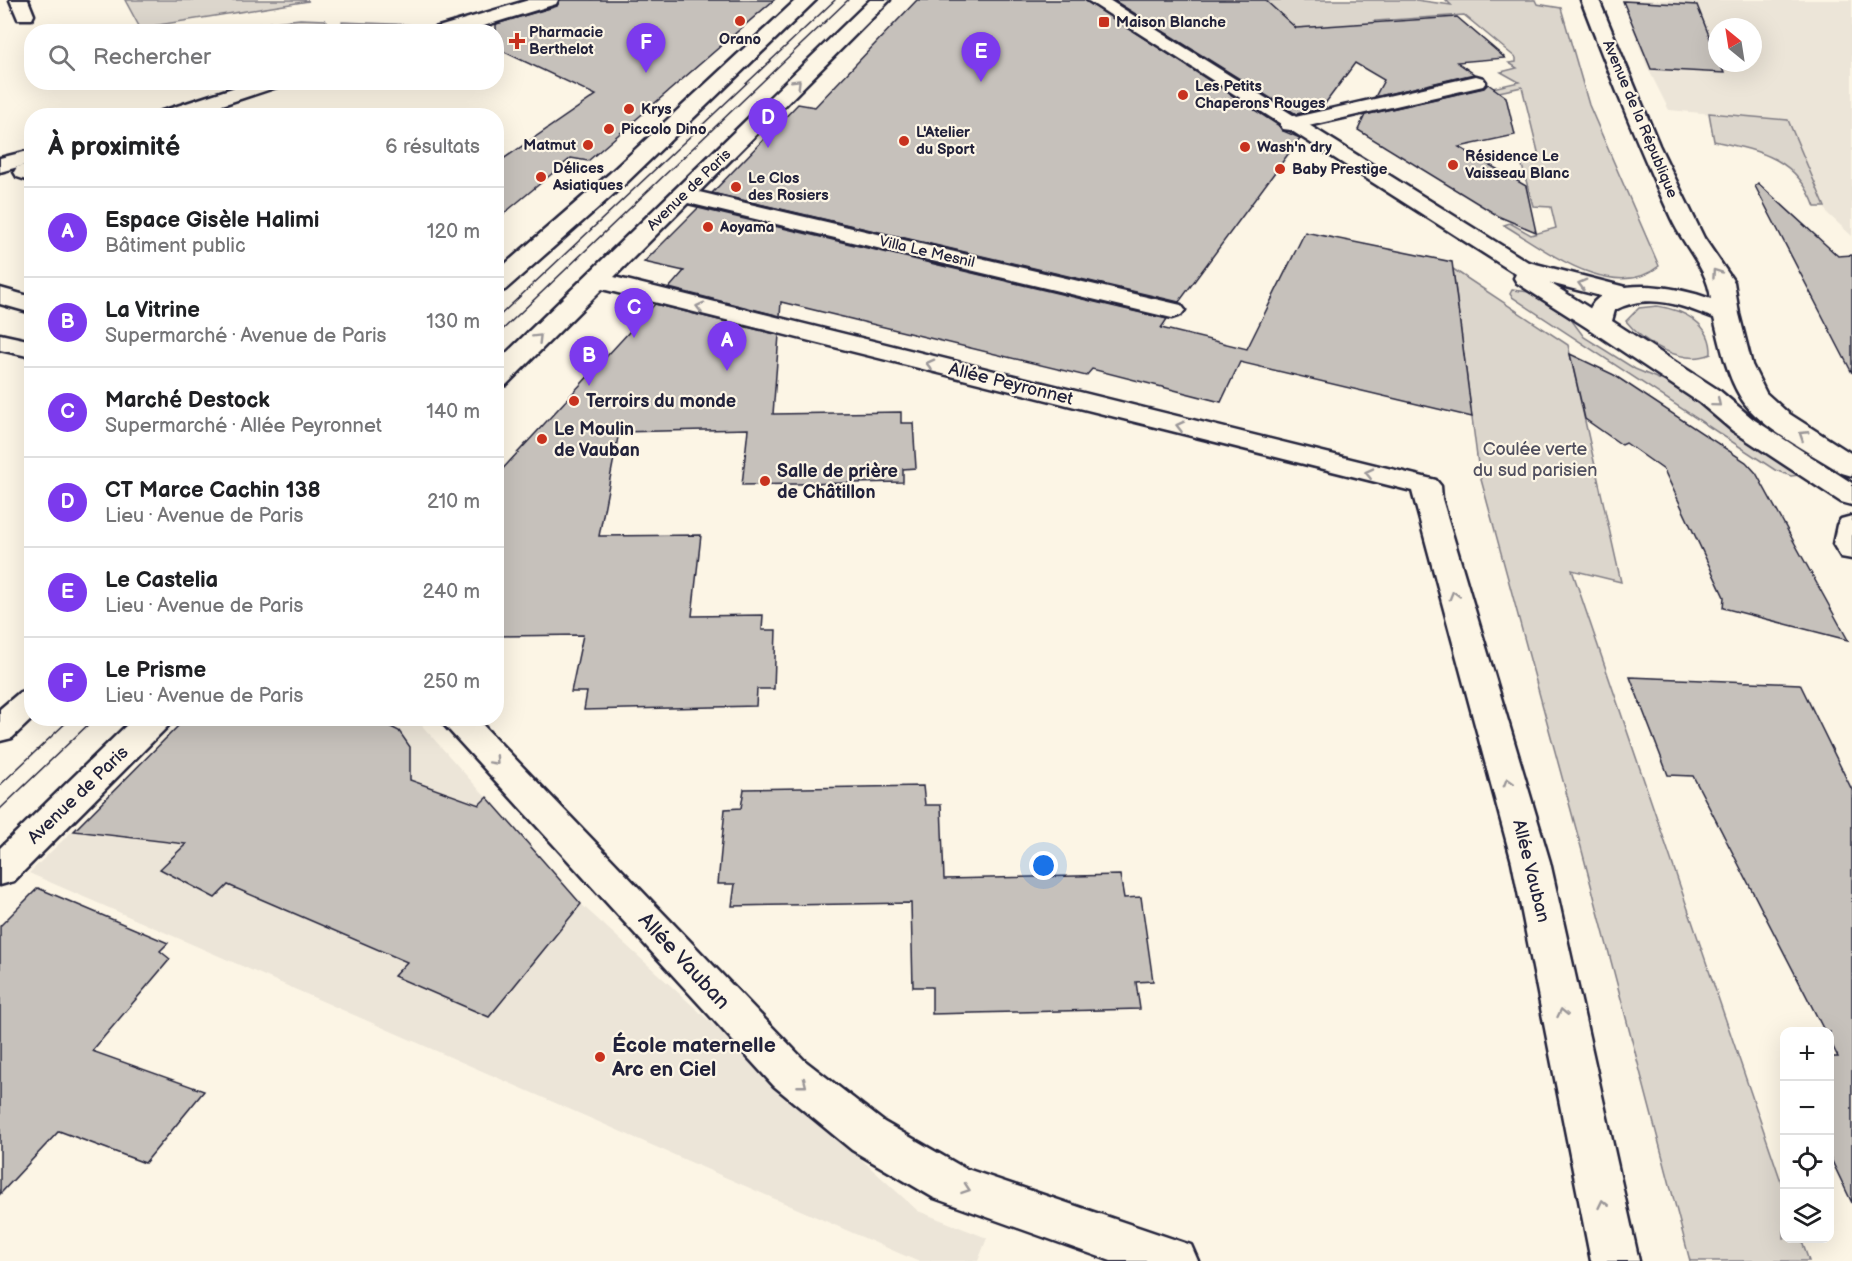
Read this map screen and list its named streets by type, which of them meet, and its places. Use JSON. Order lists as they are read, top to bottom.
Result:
{
  "streets": {
    "street": [
      "Avenue de la République",
      "Avenue de Paris",
      "Villa Le Mesnil",
      "Allée Peyronnet",
      "Allée Vauban"
    ]
  },
  "crossings": [
    ["Avenue de Paris", "Villa Le Mesnil"],
    ["Avenue de Paris", "Allée Peyronnet"],
    ["Allée Peyronnet", "Allée Vauban"]
  ],
  "one_way": ["Allée Peyronnet"],
  "parks": ["Coulée verte du sud parisien"],
  "places": {
    "other": [
      "Orano",
      "Les Petits Chaperons Rouges",
      "Krys",
      "Piccolo Dino",
      "L'Atelier du Sport",
      "Matmut",
      "Wash'n dry",
      "Résidence Le Vaisseau Blanc",
      "Baby Prestige",
      "Délices Asiatiques",
      "Le Clos des Rosiers",
      "Aoyama",
      "Terroirs du monde",
      "Le Moulin de Vauban",
      "Salle de prière de Châtillon",
      "École maternelle Arc en Ciel"
    ],
    "transit": ["Maison Blanche"],
    "health": ["Pharmacie Berthelot"]
  },
  "north": "top left",
  "page": {
    "pins": [
      "F",
      "E",
      "D",
      "C",
      "A",
      "B"
    ],
    "search": "Rechercher",
    "heading": ["À proximité", "6 résultats"],
    "list": [
      {
        "mark": "A",
        "name": "Espace Gisèle Halimi",
        "note": "Bâtiment public",
        "value": "120 m"
      },
      {
        "mark": "B",
        "name": "La Vitrine",
        "note": "Supermarché · Avenue de Paris",
        "value": "130 m"
      },
      {
        "mark": "C",
        "name": "Marché Destock",
        "note": "Supermarché · Allée Peyronnet",
        "value": "140 m"
      },
      {
        "mark": "D",
        "name": "CT Marce Cachin 138",
        "note": "Lieu · Avenue de Paris",
        "value": "210 m"
      },
      {
        "mark": "E",
        "name": "Le Castelia",
        "note": "Lieu · Avenue de Paris",
        "value": "240 m"
      },
      {
        "mark": "F",
        "name": "Le Prisme",
        "note": "Lieu · Avenue de Paris",
        "value": "250 m"
      }
    ],
    "map_buttons": ["+", "−"]
  }
}
